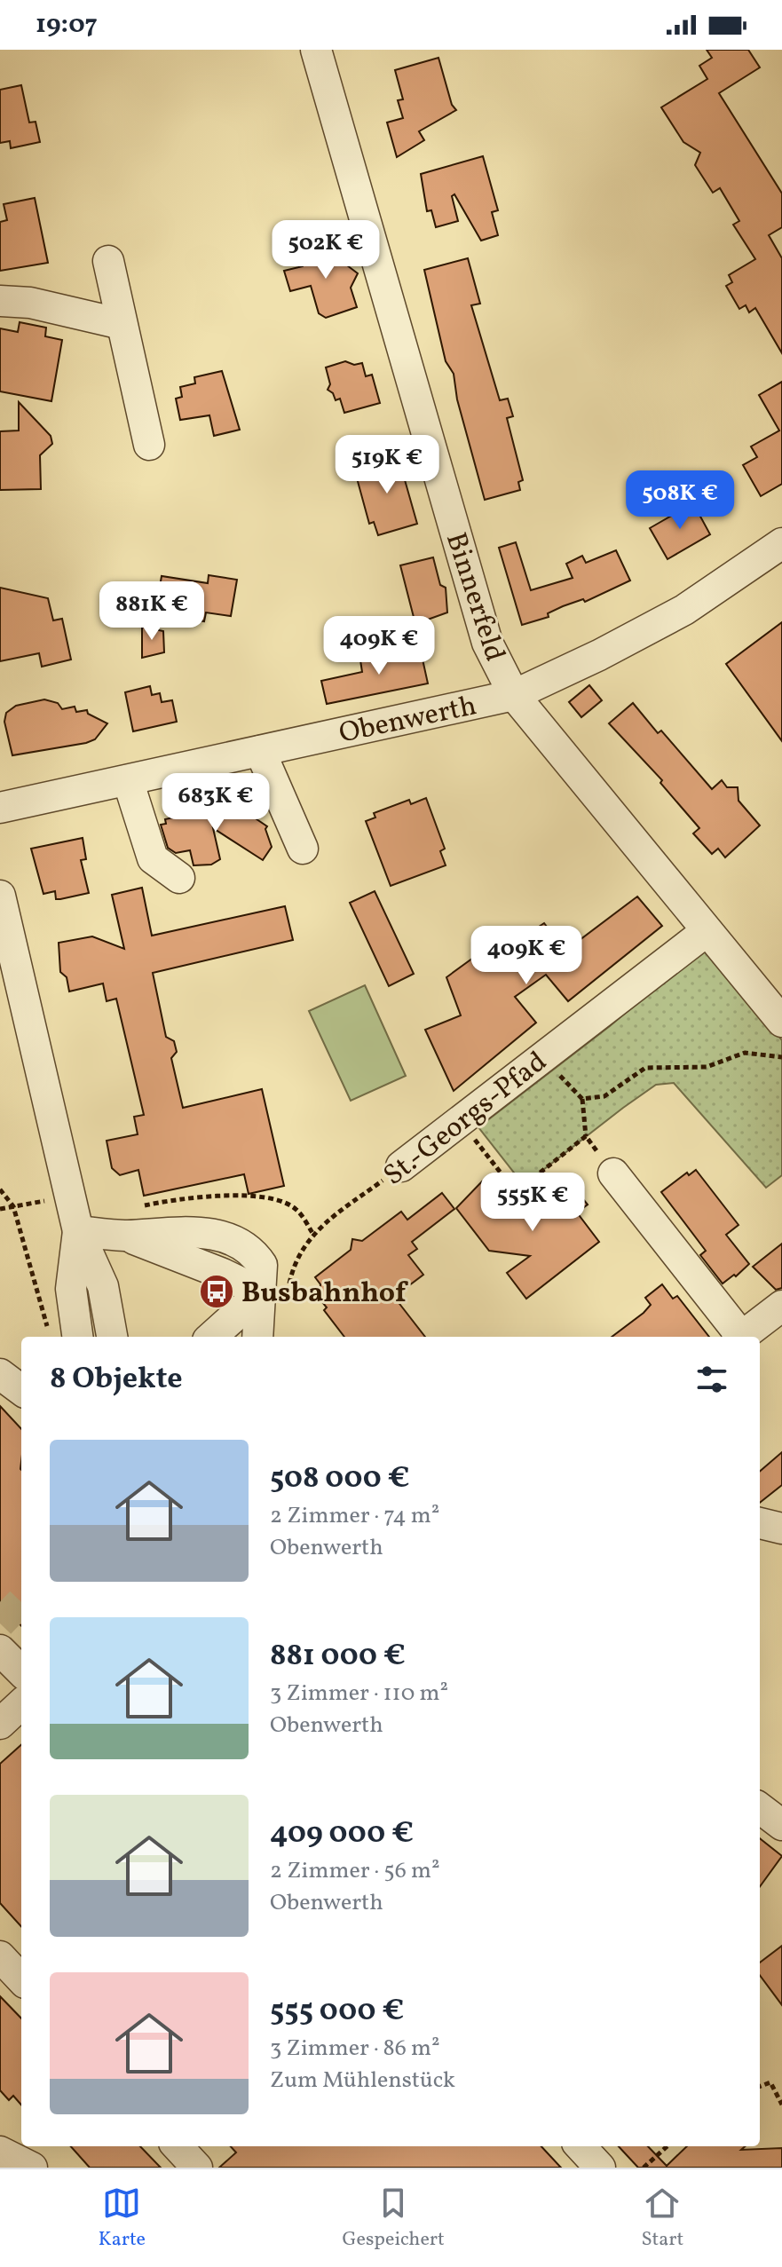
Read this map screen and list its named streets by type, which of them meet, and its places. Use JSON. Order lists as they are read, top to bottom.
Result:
{
  "streets": {
    "street": ["Binnerfeld", "Obenwerth", "St.-Georgs-Pfad"]
  },
  "crossings": [
    ["Binnerfeld", "Obenwerth"],
    ["Binnerfeld", "St.-Georgs-Pfad"]
  ],
  "places": {
    "bus stop": ["Busbahnhof"]
  },
  "page": {
    "status": "19:07",
    "price": [
      "502K €",
      "519K €",
      "508K €",
      "881K €",
      "409K €",
      "683K €",
      "409K €",
      "555K €"
    ],
    "heading": "8 Objekte",
    "list": [
      {
        "name": "508 000 €",
        "note": "2 Zimmer · 74 m² · Obenwerth"
      },
      {
        "name": "881 000 €",
        "note": "3 Zimmer · 110 m² · Obenwerth"
      },
      {
        "name": "409 000 €",
        "note": "2 Zimmer · 56 m² · Obenwerth"
      },
      {
        "name": "555 000 €",
        "note": "3 Zimmer · 86 m² · Zum Mühlenstück"
      }
    ],
    "tabs": ["Karte", "Gespeichert", "Start"]
  }
}
